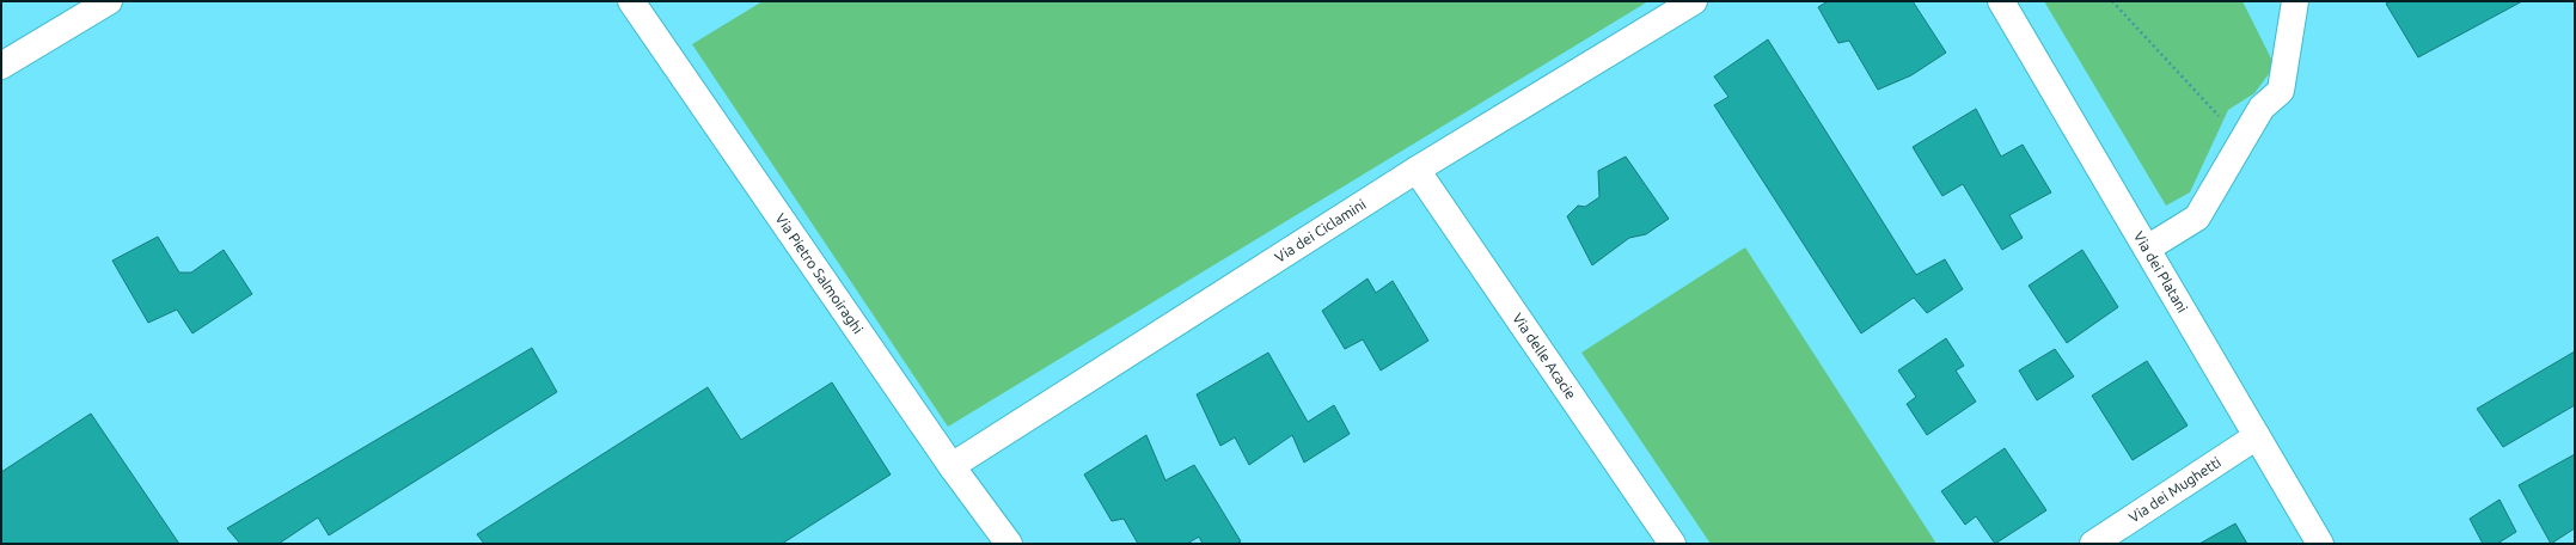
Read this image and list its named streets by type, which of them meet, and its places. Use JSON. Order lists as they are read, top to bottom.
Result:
{
  "streets": {
    "street": [
      "Via dei Ciclamini",
      "Via dei Platani",
      "Via Pietro Salmoiraghi",
      "Via delle Acacie",
      "Via dei Mughetti"
    ]
  },
  "crossings": [
    ["Via dei Ciclamini", "Via Pietro Salmoiraghi"],
    ["Via dei Ciclamini", "Via delle Acacie"],
    ["Via dei Platani", "Via dei Mughetti"]
  ]
}
